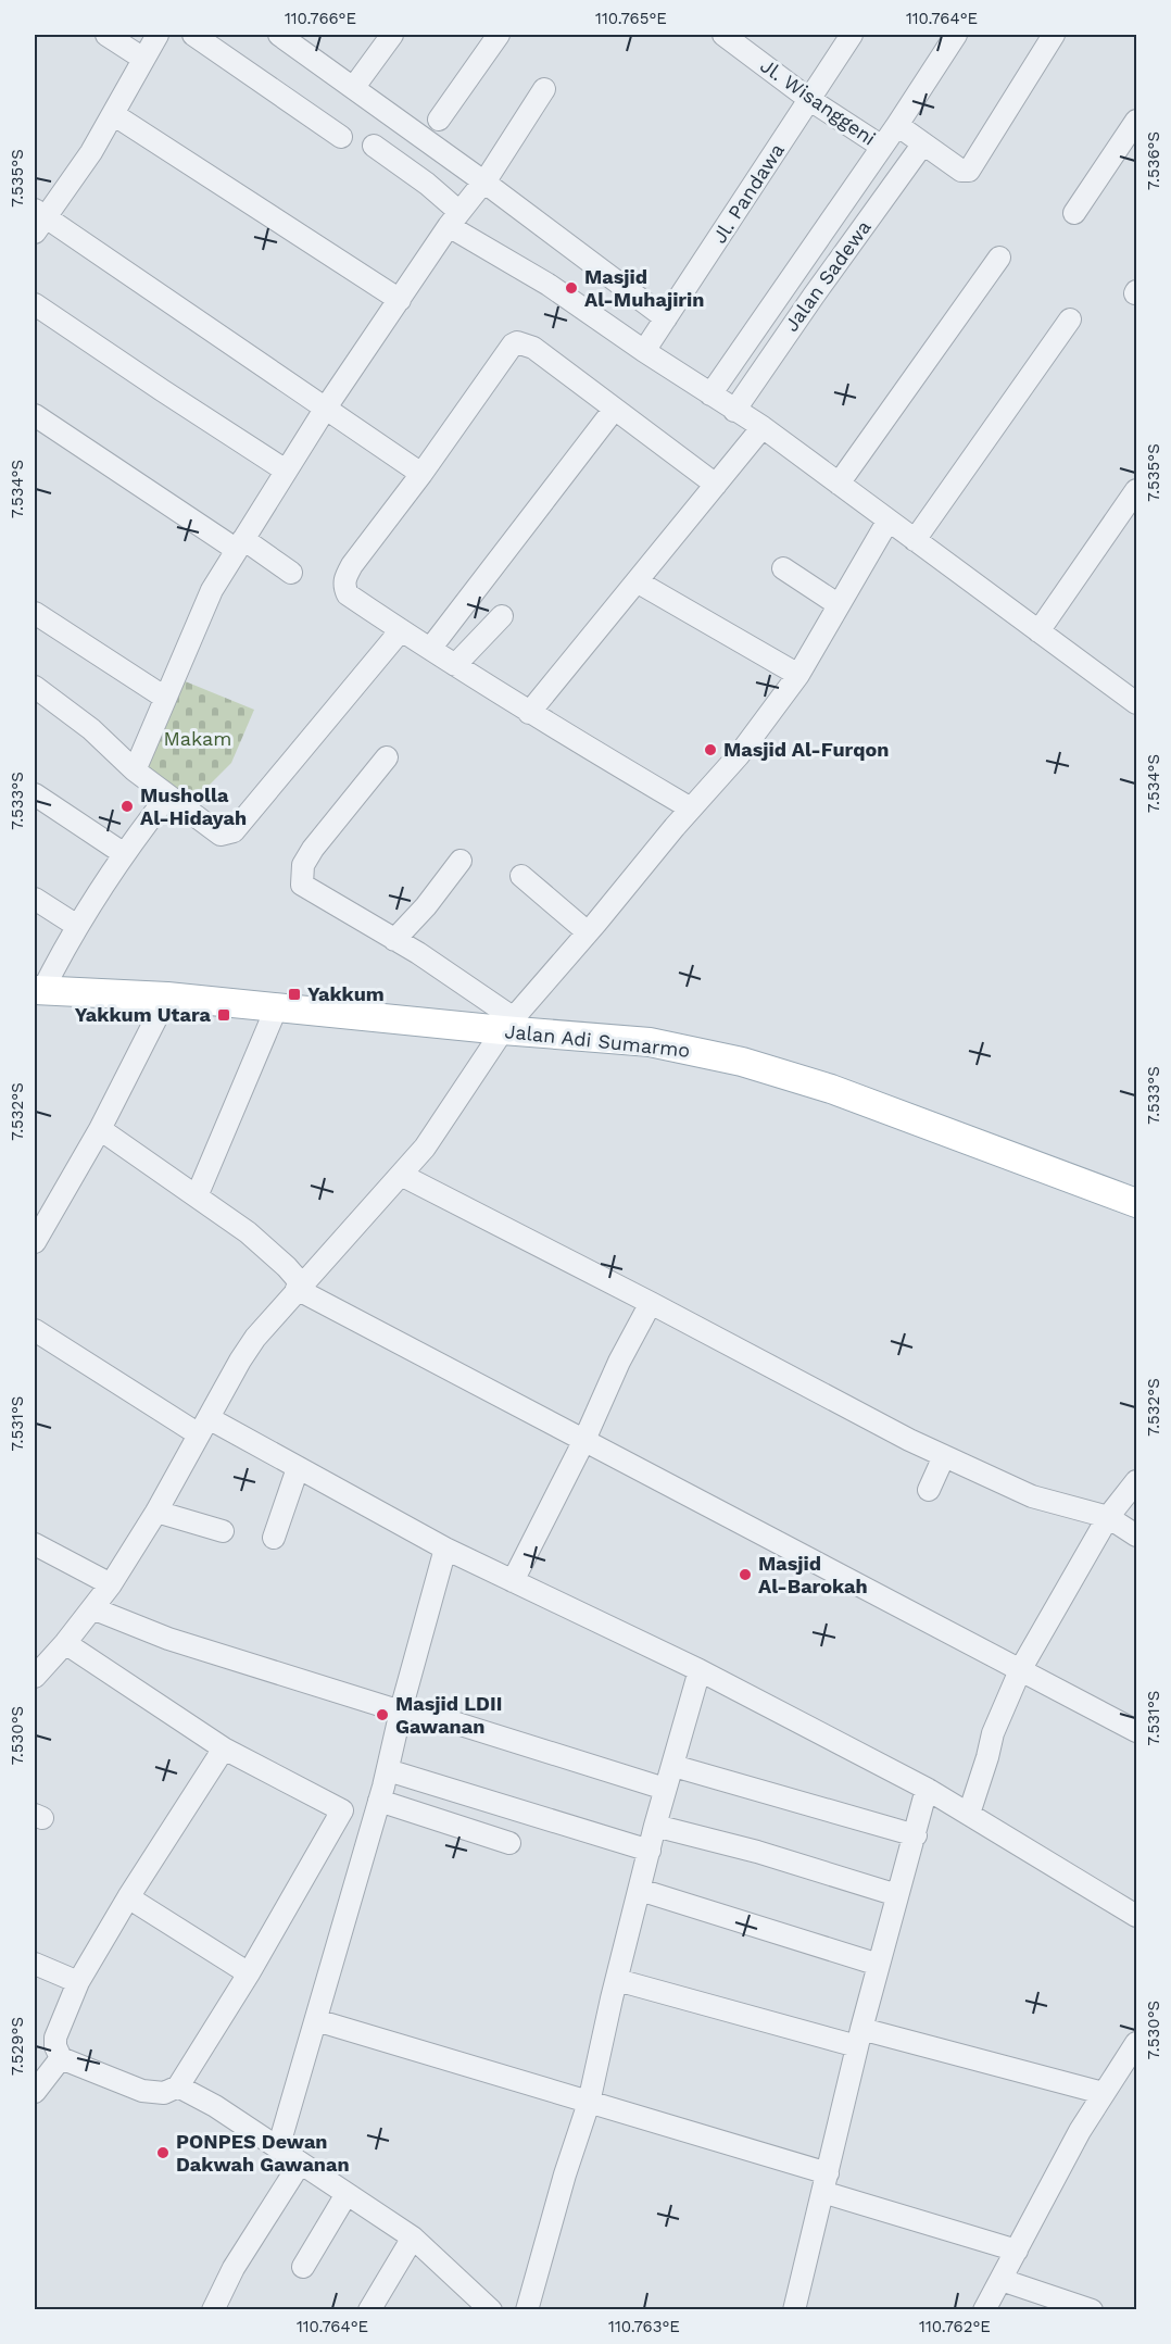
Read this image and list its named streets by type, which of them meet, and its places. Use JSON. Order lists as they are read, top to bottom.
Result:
{
  "streets": {
    "main road": ["Jalan Adi Sumarmo"],
    "street": ["Jl. Wisanggeni", "Jl. Pandawa", "Jalan Sadewa"]
  },
  "crossings": [
    ["Jl. Wisanggeni", "Jl. Pandawa"]
  ],
  "parks": ["Makam"],
  "places": {
    "other": [
      "Masjid Al-Muhajirin",
      "Masjid Al-Furqon",
      "Musholla Al-Hidayah",
      "Masjid Al-Barokah",
      "Masjid LDII Gawanan",
      "PONPES Dewan Dakwah Gawanan"
    ],
    "transit": ["Yakkum", "Yakkum Utara"]
  },
  "coordinates": [
    "110.766°E",
    "110.765°E",
    "110.764°E",
    "7.536°S",
    "7.535°S",
    "7.534°S",
    "7.533°S",
    "7.532°S",
    "7.531°S",
    "7.530°S",
    "7.529°S",
    "110.763°E",
    "110.762°E"
  ]
}
